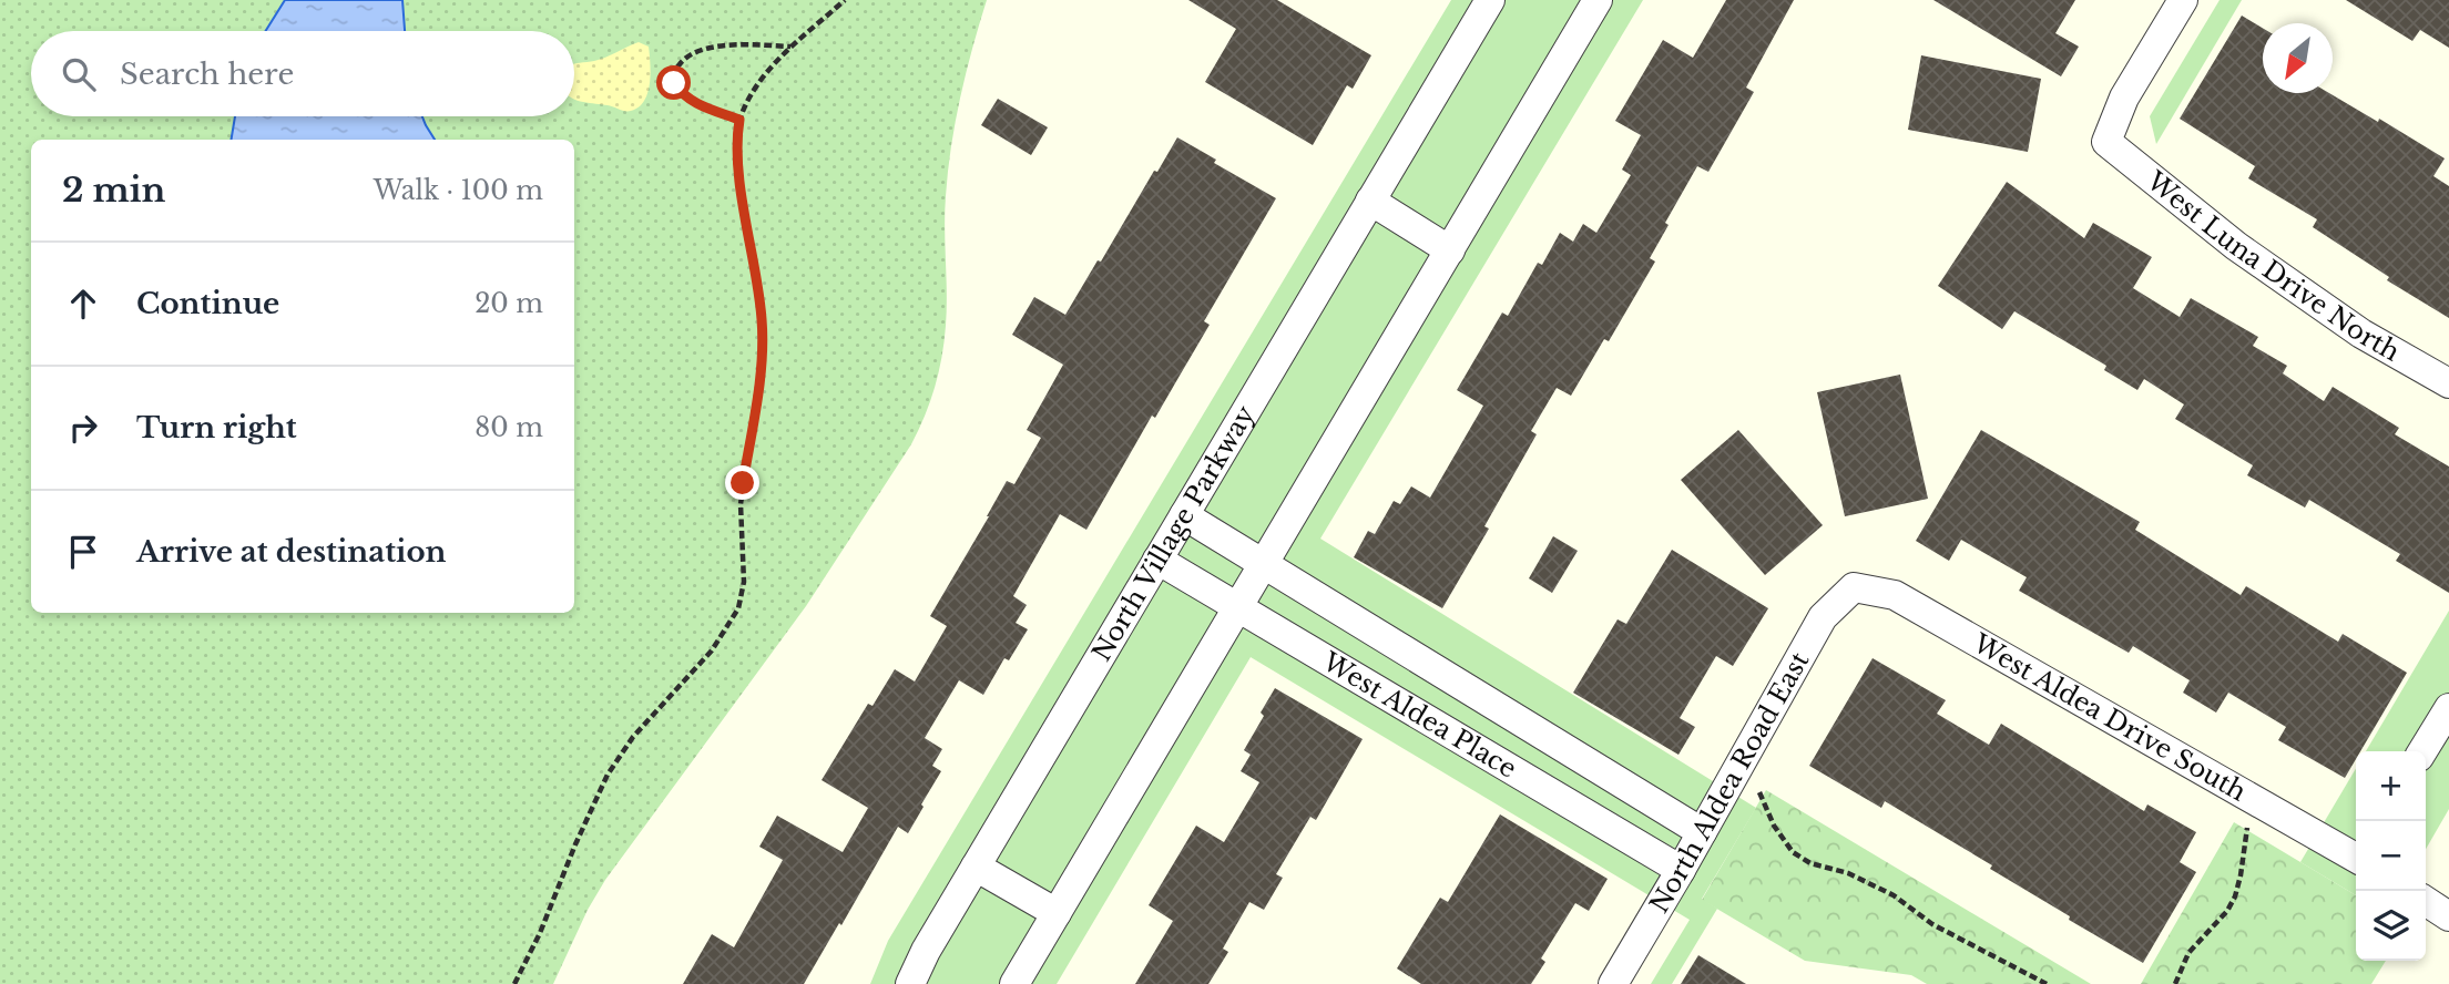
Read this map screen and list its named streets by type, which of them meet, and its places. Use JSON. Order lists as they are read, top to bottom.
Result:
{
  "streets": {
    "street": [
      "West Luna Drive North",
      "North Village Parkway",
      "West Aldea Place",
      "West Aldea Drive South",
      "North Aldea Road East"
    ]
  },
  "crossings": [
    ["North Village Parkway", "West Aldea Place"],
    ["West Aldea Place", "North Aldea Road East"],
    ["West Aldea Drive South", "North Aldea Road East"]
  ],
  "north": "bottom left",
  "page": {
    "search": "Search here",
    "heading": ["2 min", "Walk · 100 m"],
    "list": [
      ["Continue", "20 m"],
      ["Turn right", "80 m"],
      "Arrive at destination"
    ],
    "map_buttons": ["+", "−"]
  }
}
